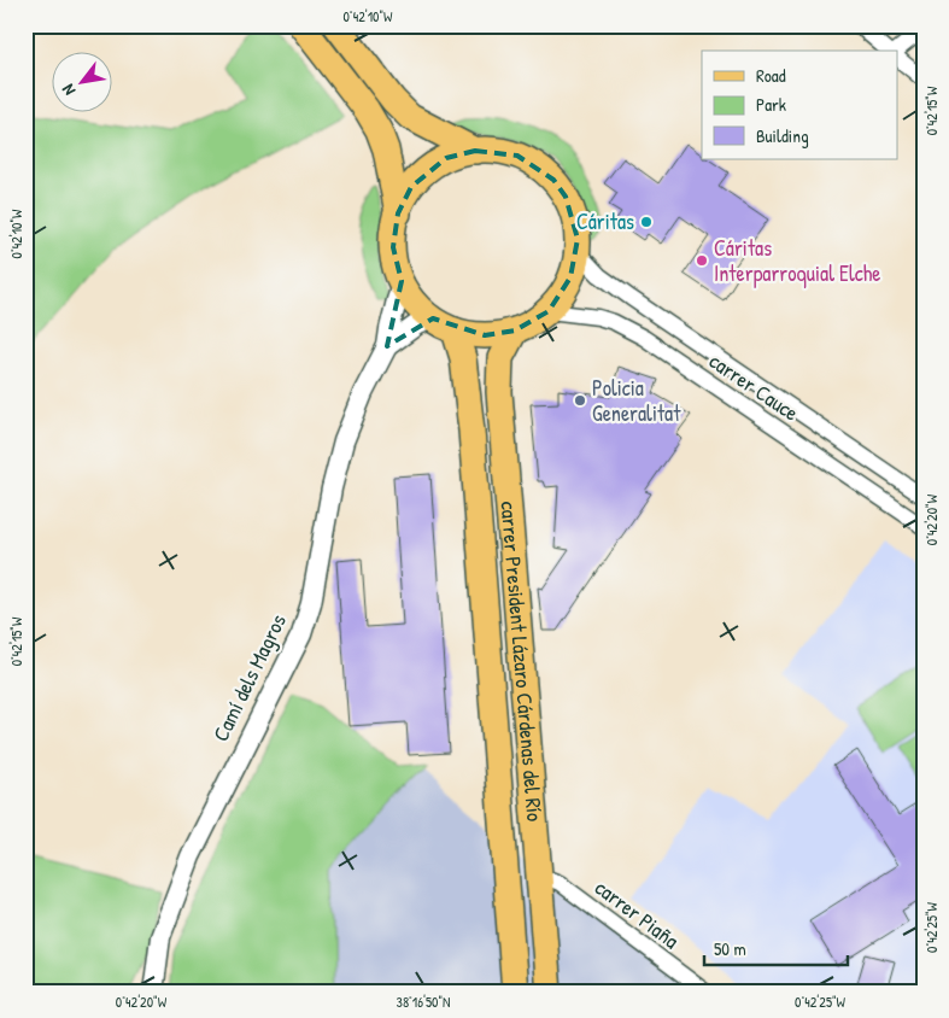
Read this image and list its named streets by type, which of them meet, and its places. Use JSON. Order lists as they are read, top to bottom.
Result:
{
  "streets": {
    "main road": ["carrer President Lázaro Cárdenas del Río"],
    "street": ["carrer Cauce", "Camí dels Magros", "carrer Piaña"]
  },
  "crossings": [
    ["carrer Cauce", "carrer President Lázaro Cárdenas del Río"],
    ["carrer Cauce", "Camí dels Magros"],
    ["carrer President Lázaro Cárdenas del Río", "Camí dels Magros"],
    ["carrer President Lázaro Cárdenas del Río", "carrer Piaña"]
  ],
  "places": ["Cáritas", "Cáritas Interparroquial Elche", "Policia Generalitat"],
  "legend": ["Road", "Park", "Building"],
  "scale_bar": "50 m",
  "north": "bottom left",
  "coordinates": [
    "0°42'10\"W",
    "0°42'15\"W",
    "0°42'20\"W",
    "0°42'25\"W",
    "38°16'50\"N"
  ]
}
